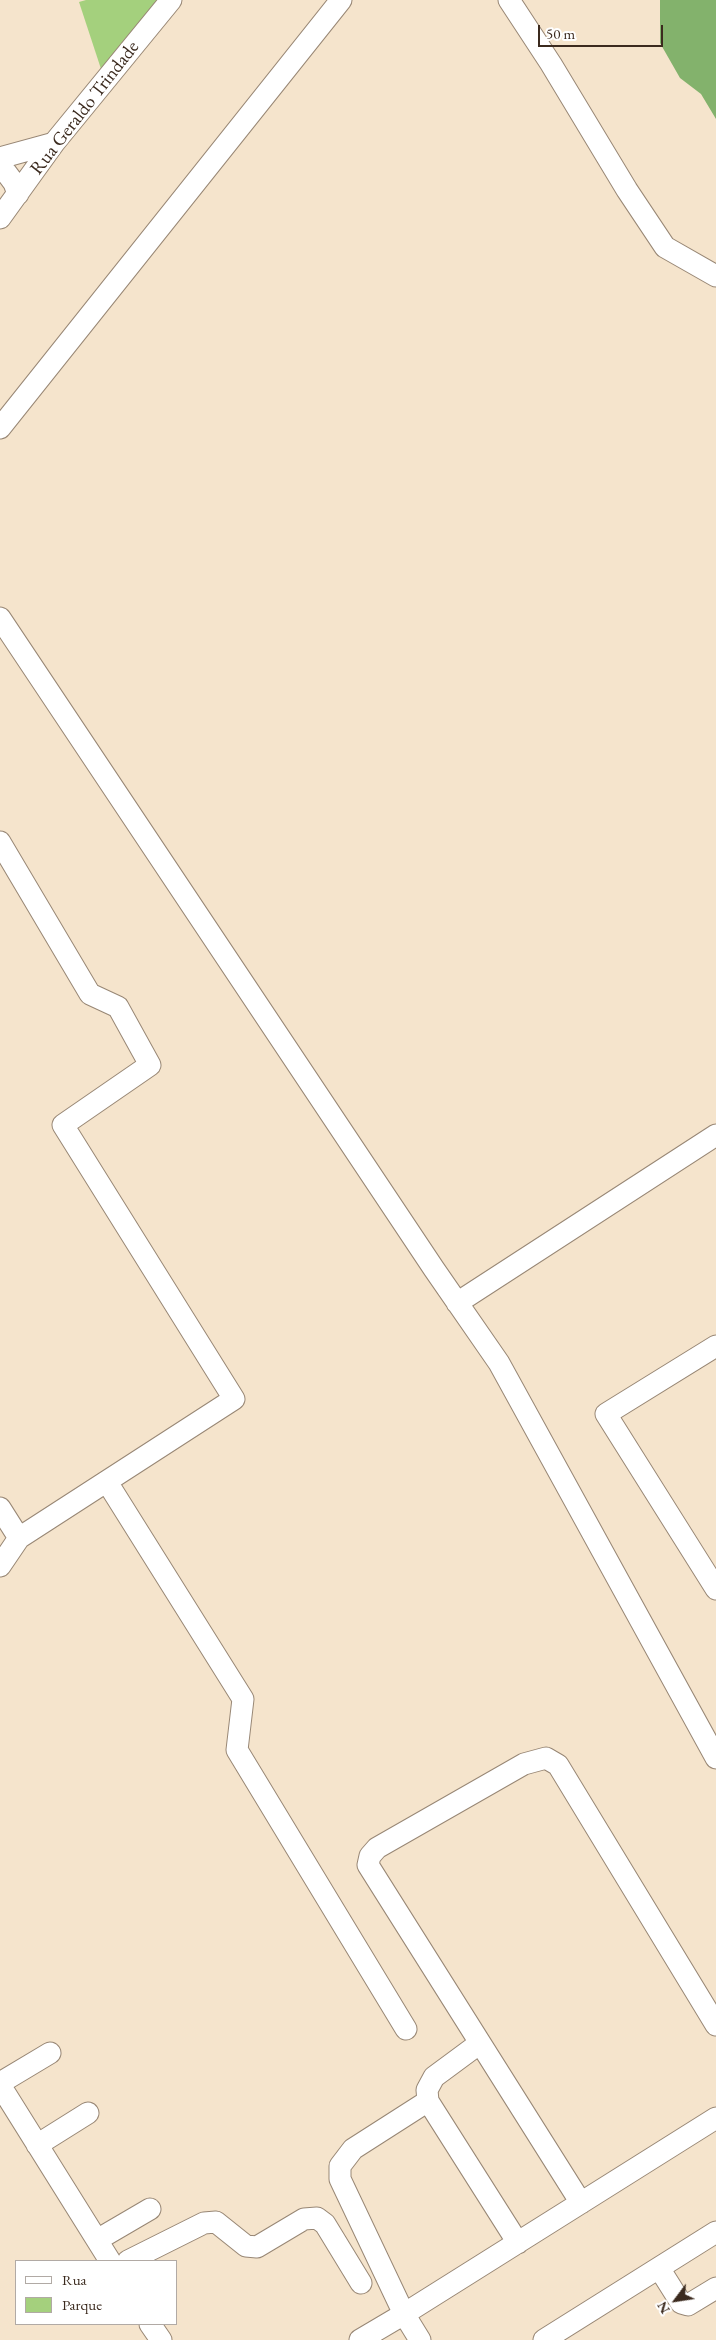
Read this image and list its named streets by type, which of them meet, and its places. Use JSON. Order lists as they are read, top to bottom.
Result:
{
  "streets": {
    "street": ["Rua Geraldo Trindade"]
  },
  "legend": ["Rua", "Parque"],
  "scale_bar": "50 m",
  "north": "bottom left"
}
